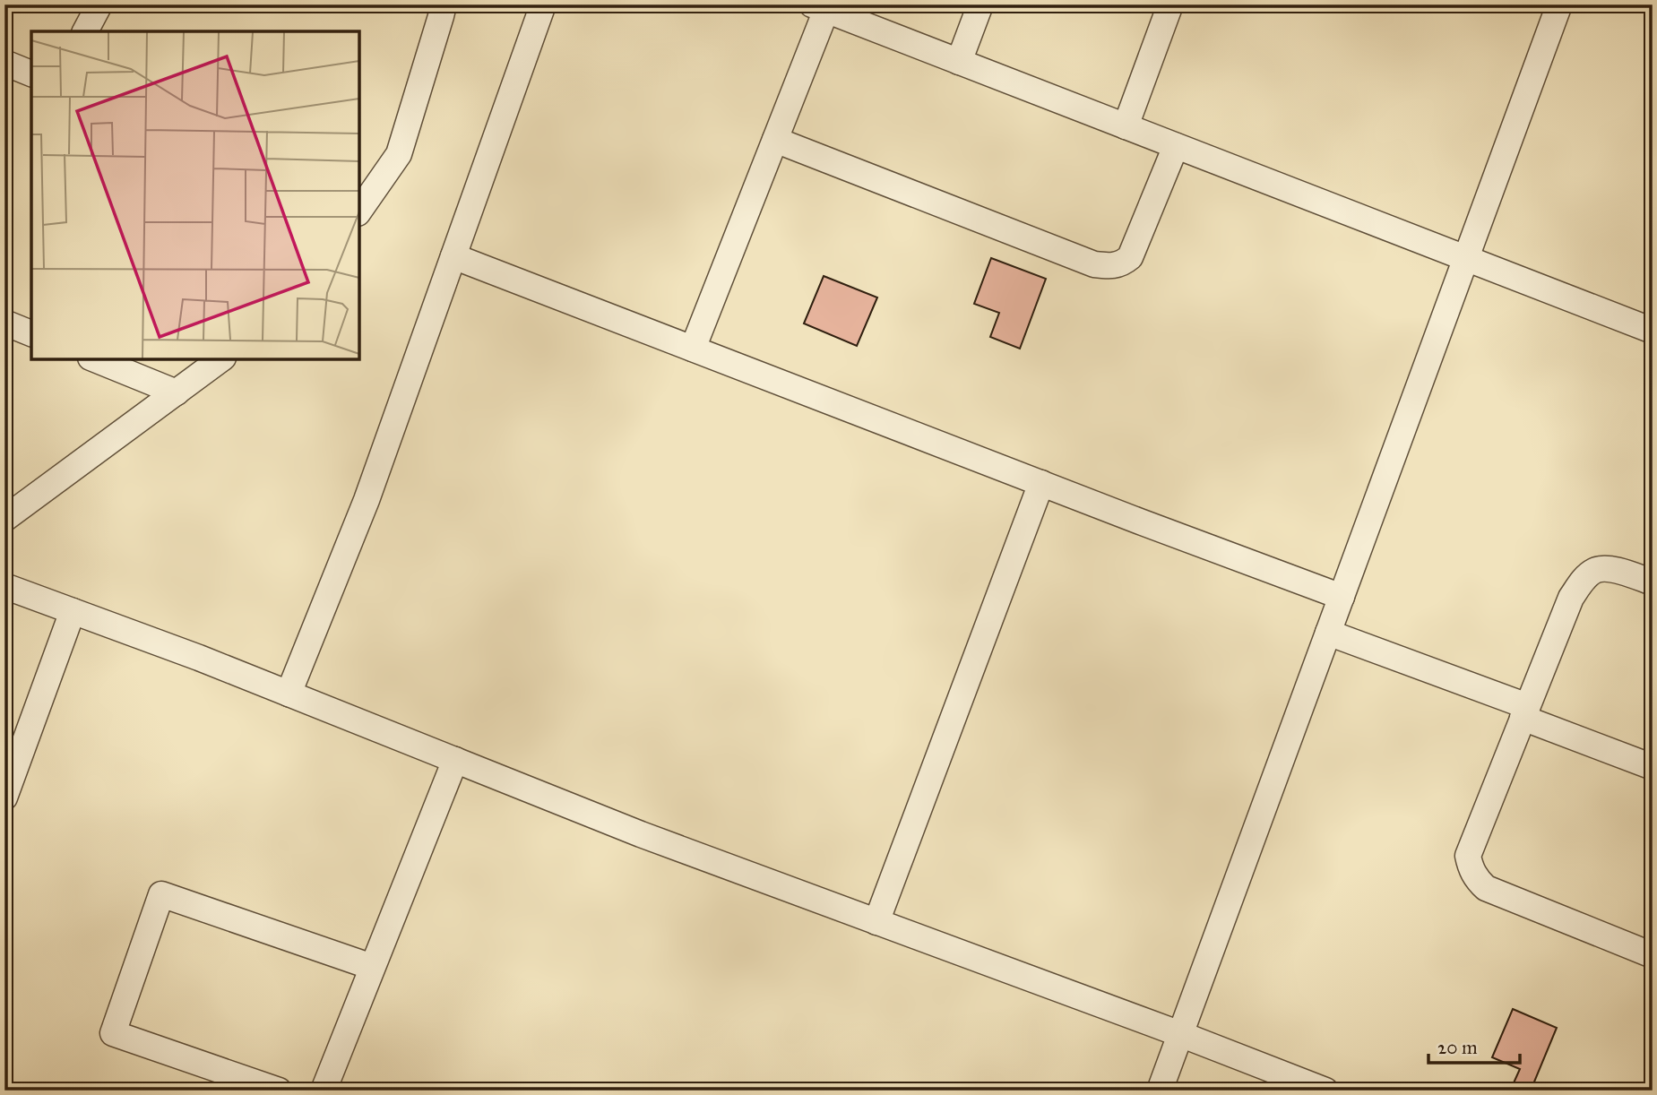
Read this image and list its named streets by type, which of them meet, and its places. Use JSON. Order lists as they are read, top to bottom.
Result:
{
  "scale_bar": "20 m"
}
